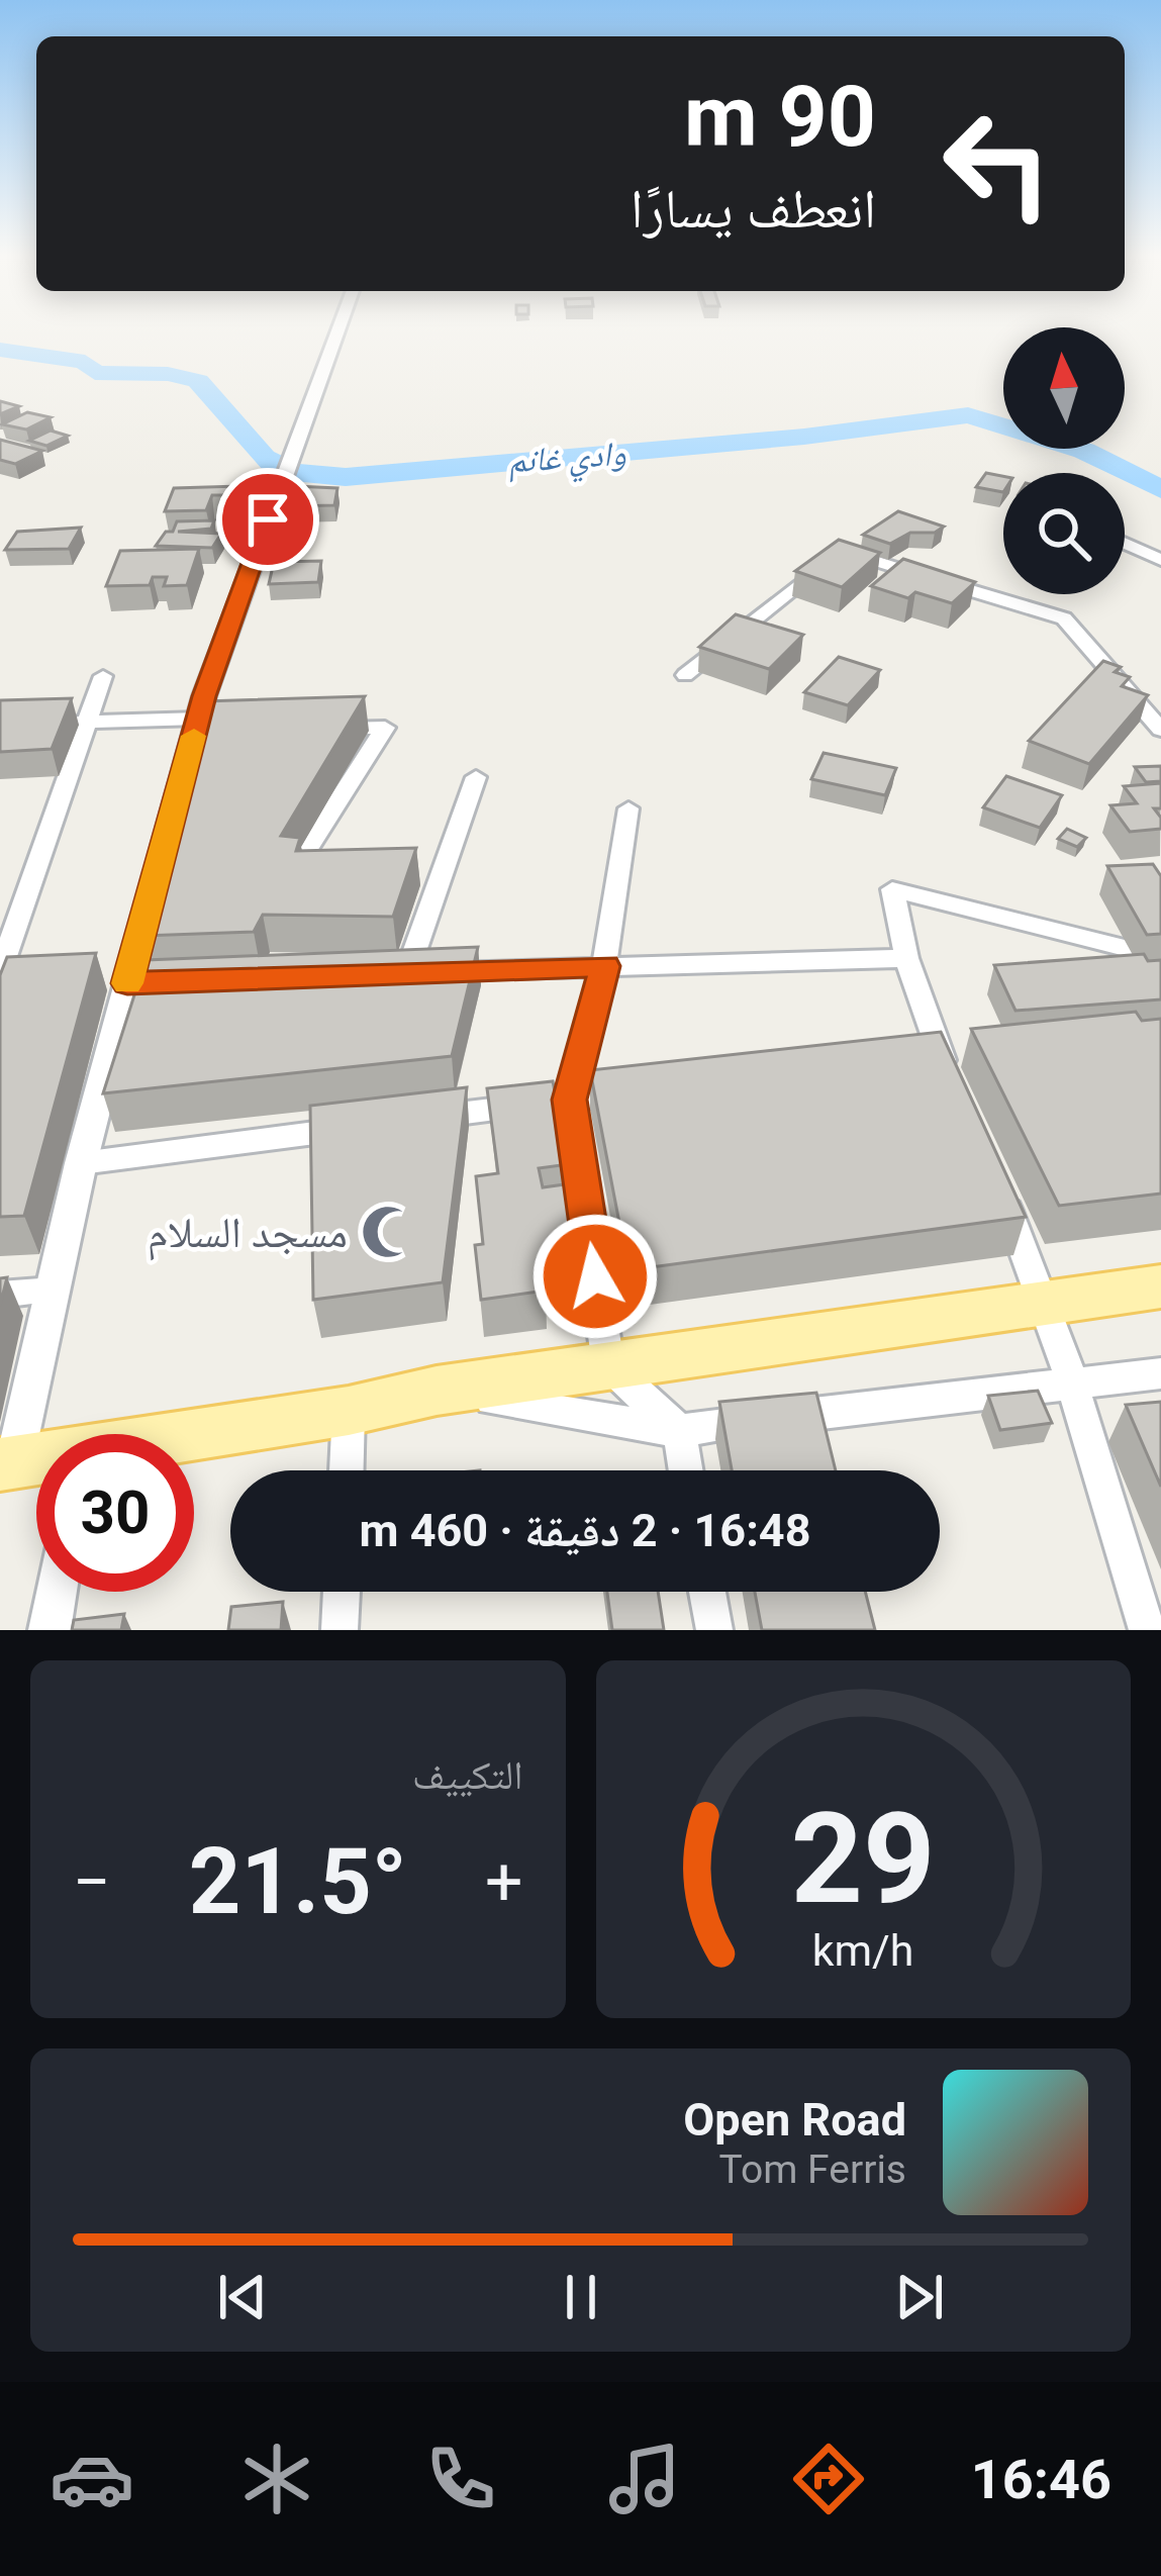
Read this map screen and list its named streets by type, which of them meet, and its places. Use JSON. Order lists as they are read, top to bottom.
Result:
{
  "water": ["وادي غانم"],
  "places": {
    "mosque": ["مسجد السلام"]
  },
  "north": "top",
  "page": {
    "turn": ["90 m", "انعطف يسارًا"],
    "limit": "30",
    "trip": "16:48 · 2 دقيقة · 460 m",
    "tile": "التكييف",
    "heat": ["−", "21.5°", "+"],
    "song": ["Open Road", "Tom Ferris"],
    "tabs": "16:46",
    "gauge": ["29", "km/h"]
  }
}
